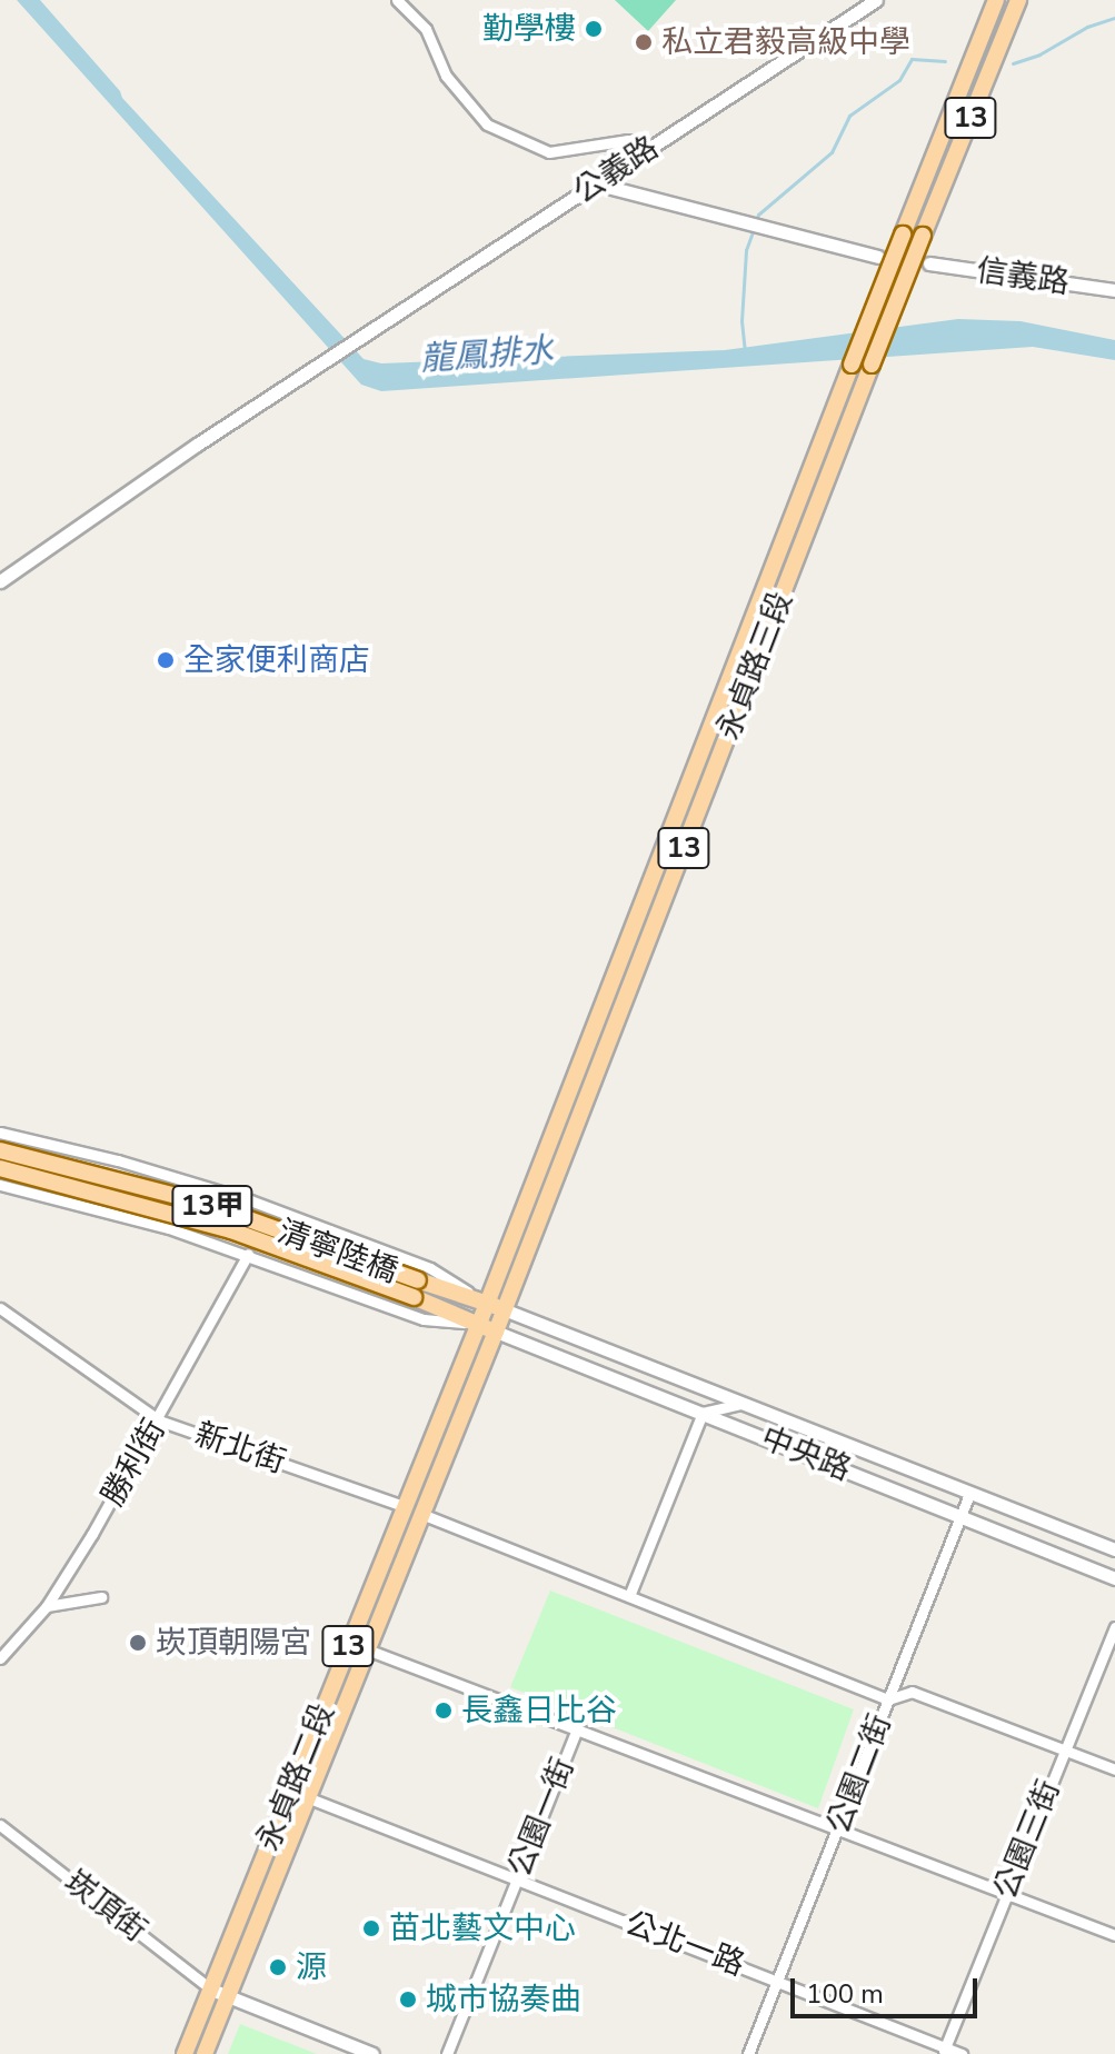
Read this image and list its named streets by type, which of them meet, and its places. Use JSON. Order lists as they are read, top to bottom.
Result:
{
  "streets": {
    "main road": [
      "13",
      "永貞路三段",
      "13甲",
      "清寧陸橋",
      "永貞路二段"
    ],
    "street": [
      "公義路",
      "信義路",
      "新北街",
      "中央路",
      "勝利街",
      "公園二街",
      "公園一街",
      "公園三街",
      "崁頂街",
      "公北一路"
    ]
  },
  "crossings": [
    ["永貞路三段", "13甲"],
    ["永貞路三段", "中央路"],
    ["永貞路三段", "永貞路二段"],
    ["13甲", "清寧陸橋"],
    ["13甲", "中央路"],
    ["13甲", "永貞路二段"],
    ["新北街", "勝利街"],
    ["新北街", "永貞路二段"],
    ["中央路", "公園二街"],
    ["中央路", "永貞路二段"],
    ["公園二街", "公北一路"],
    ["永貞路二段", "崁頂街"],
    ["永貞路二段", "公北一路"],
    ["公園一街", "公北一路"],
    ["公園三街", "公北一路"]
  ],
  "water": ["龍鳳排水"],
  "places": [
    "勤學樓",
    "私立君毅高級中學",
    "全家便利商店",
    "崁頂朝陽宮",
    "長鑫日比谷",
    "苗北藝文中心",
    "源",
    "城市協奏曲"
  ],
  "scale_bar": "100 m"
}
